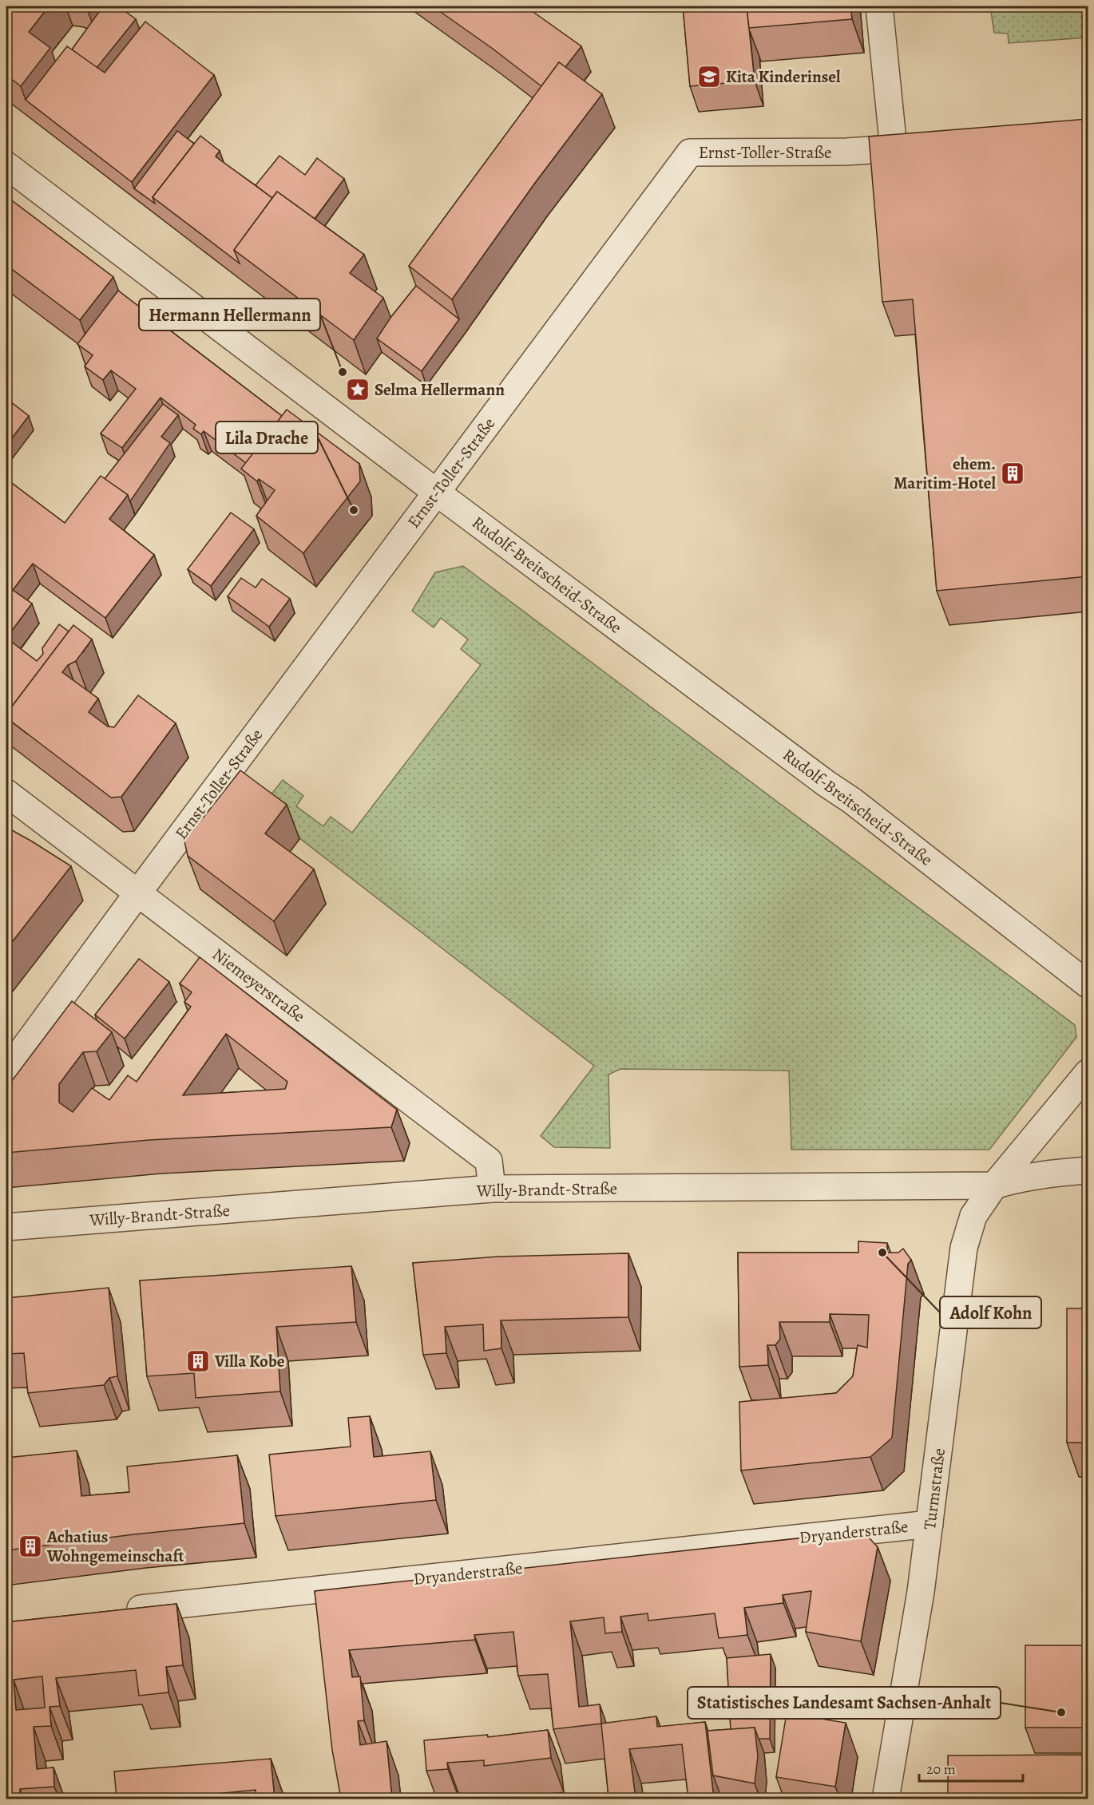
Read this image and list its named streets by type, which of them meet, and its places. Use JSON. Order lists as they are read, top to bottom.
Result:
{
  "streets": {
    "street": [
      "Ernst-Toller-Straße",
      "Rudolf-Breitscheid-Straße",
      "Niemeyerstraße",
      "Willy-Brandt-Straße",
      "Turmstraße",
      "Dryanderstraße"
    ]
  },
  "crossings": [
    ["Ernst-Toller-Straße", "Rudolf-Breitscheid-Straße"],
    ["Ernst-Toller-Straße", "Niemeyerstraße"],
    ["Niemeyerstraße", "Willy-Brandt-Straße"],
    ["Willy-Brandt-Straße", "Turmstraße"],
    ["Turmstraße", "Dryanderstraße"]
  ],
  "places": {
    "school or university": ["Kita Kinderinsel"],
    "other": [
      "Hermann Hellermann",
      "Lila Drache",
      "Adolf Kohn",
      "Statistisches Landesamt Sachsen-Anhalt"
    ],
    "place": ["Selma Hellermann"],
    "building": ["ehem. Maritim-Hotel", "Villa Kobe", "Achatius Wohngemeinschaft"]
  },
  "scale_bar": "20 m"
}
